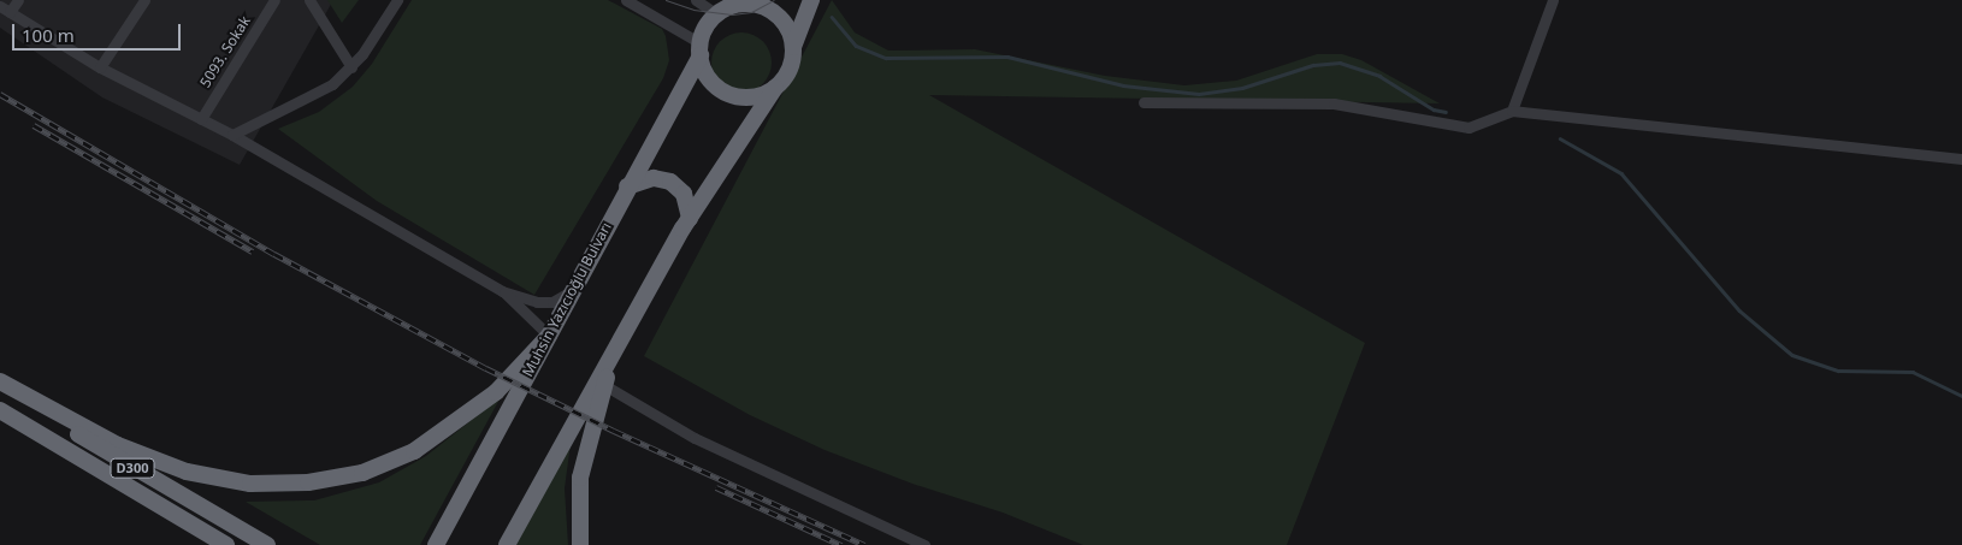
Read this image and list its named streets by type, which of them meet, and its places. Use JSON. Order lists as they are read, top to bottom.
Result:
{
  "streets": {
    "highway": ["Muhsin Yazıcıoğlu Bulvarı", "D300"],
    "street": ["5093. Sokak"]
  },
  "scale_bar": "100 m"
}
